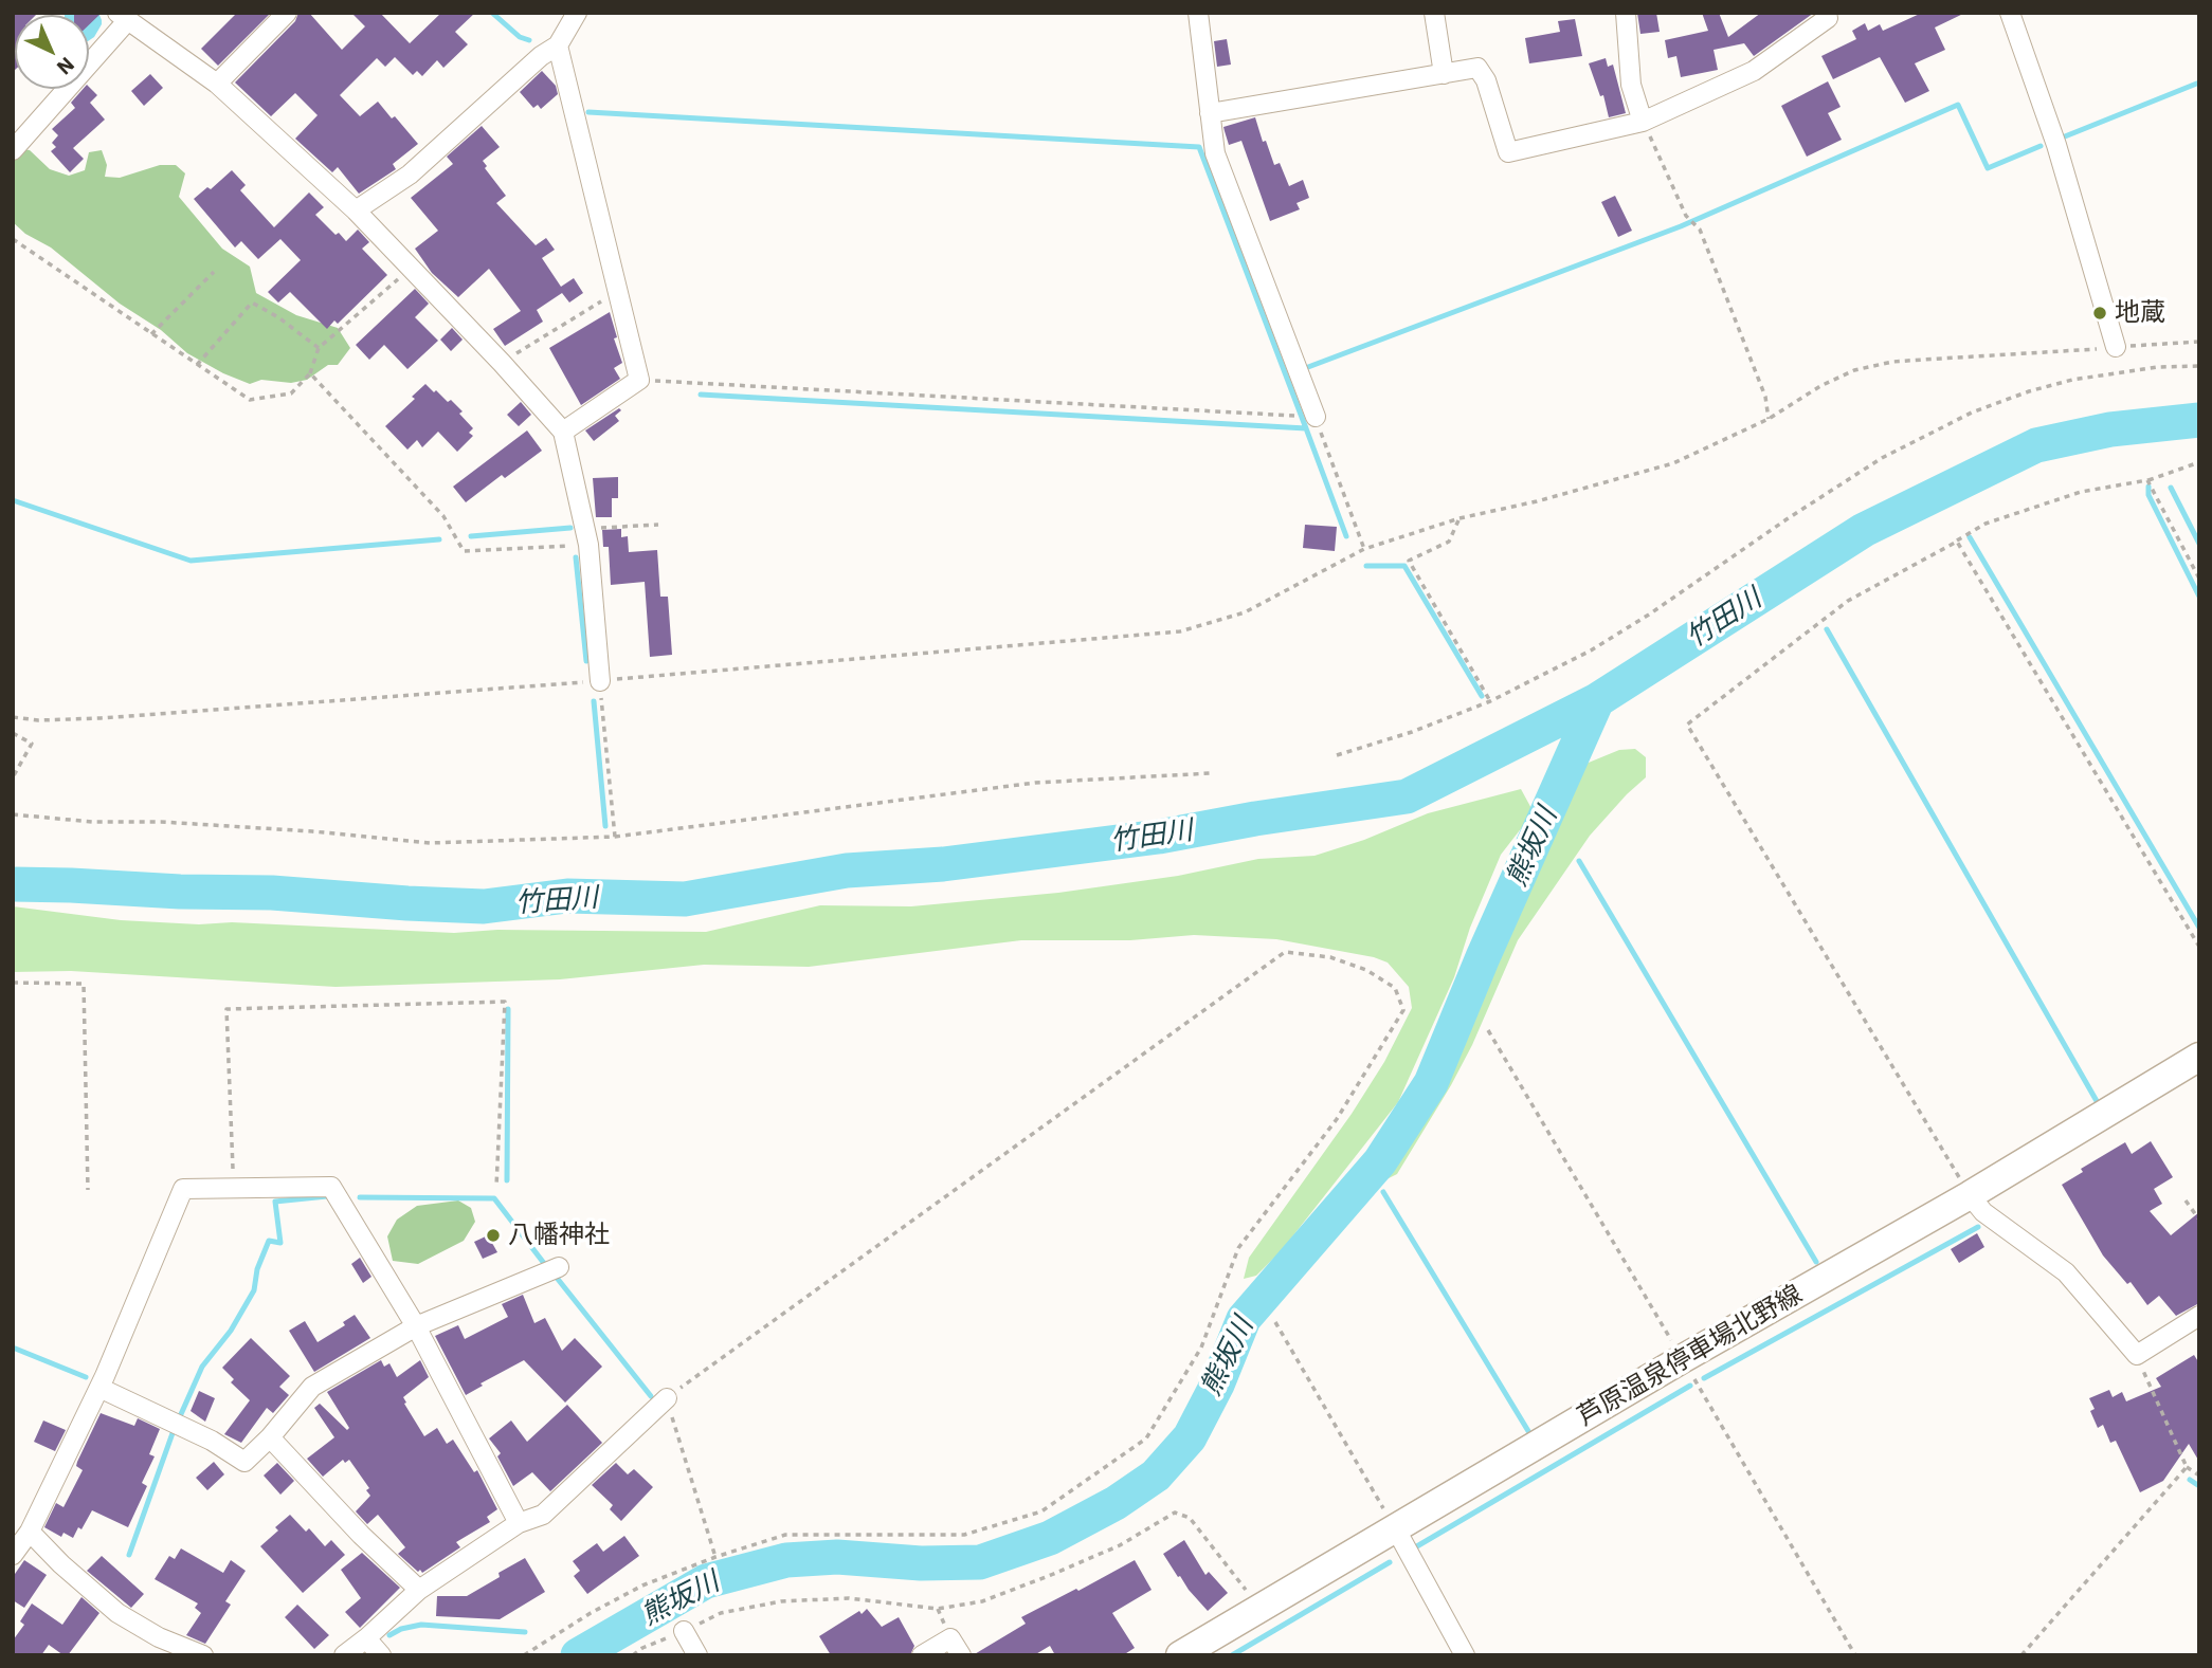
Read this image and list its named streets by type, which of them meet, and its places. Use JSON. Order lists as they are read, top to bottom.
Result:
{
  "streets": {
    "main road": ["芦原温泉停車場北野線"]
  },
  "water": ["竹田川", "熊坂川"],
  "places": ["地蔵", "八幡神社"],
  "north": "bottom right"
}
